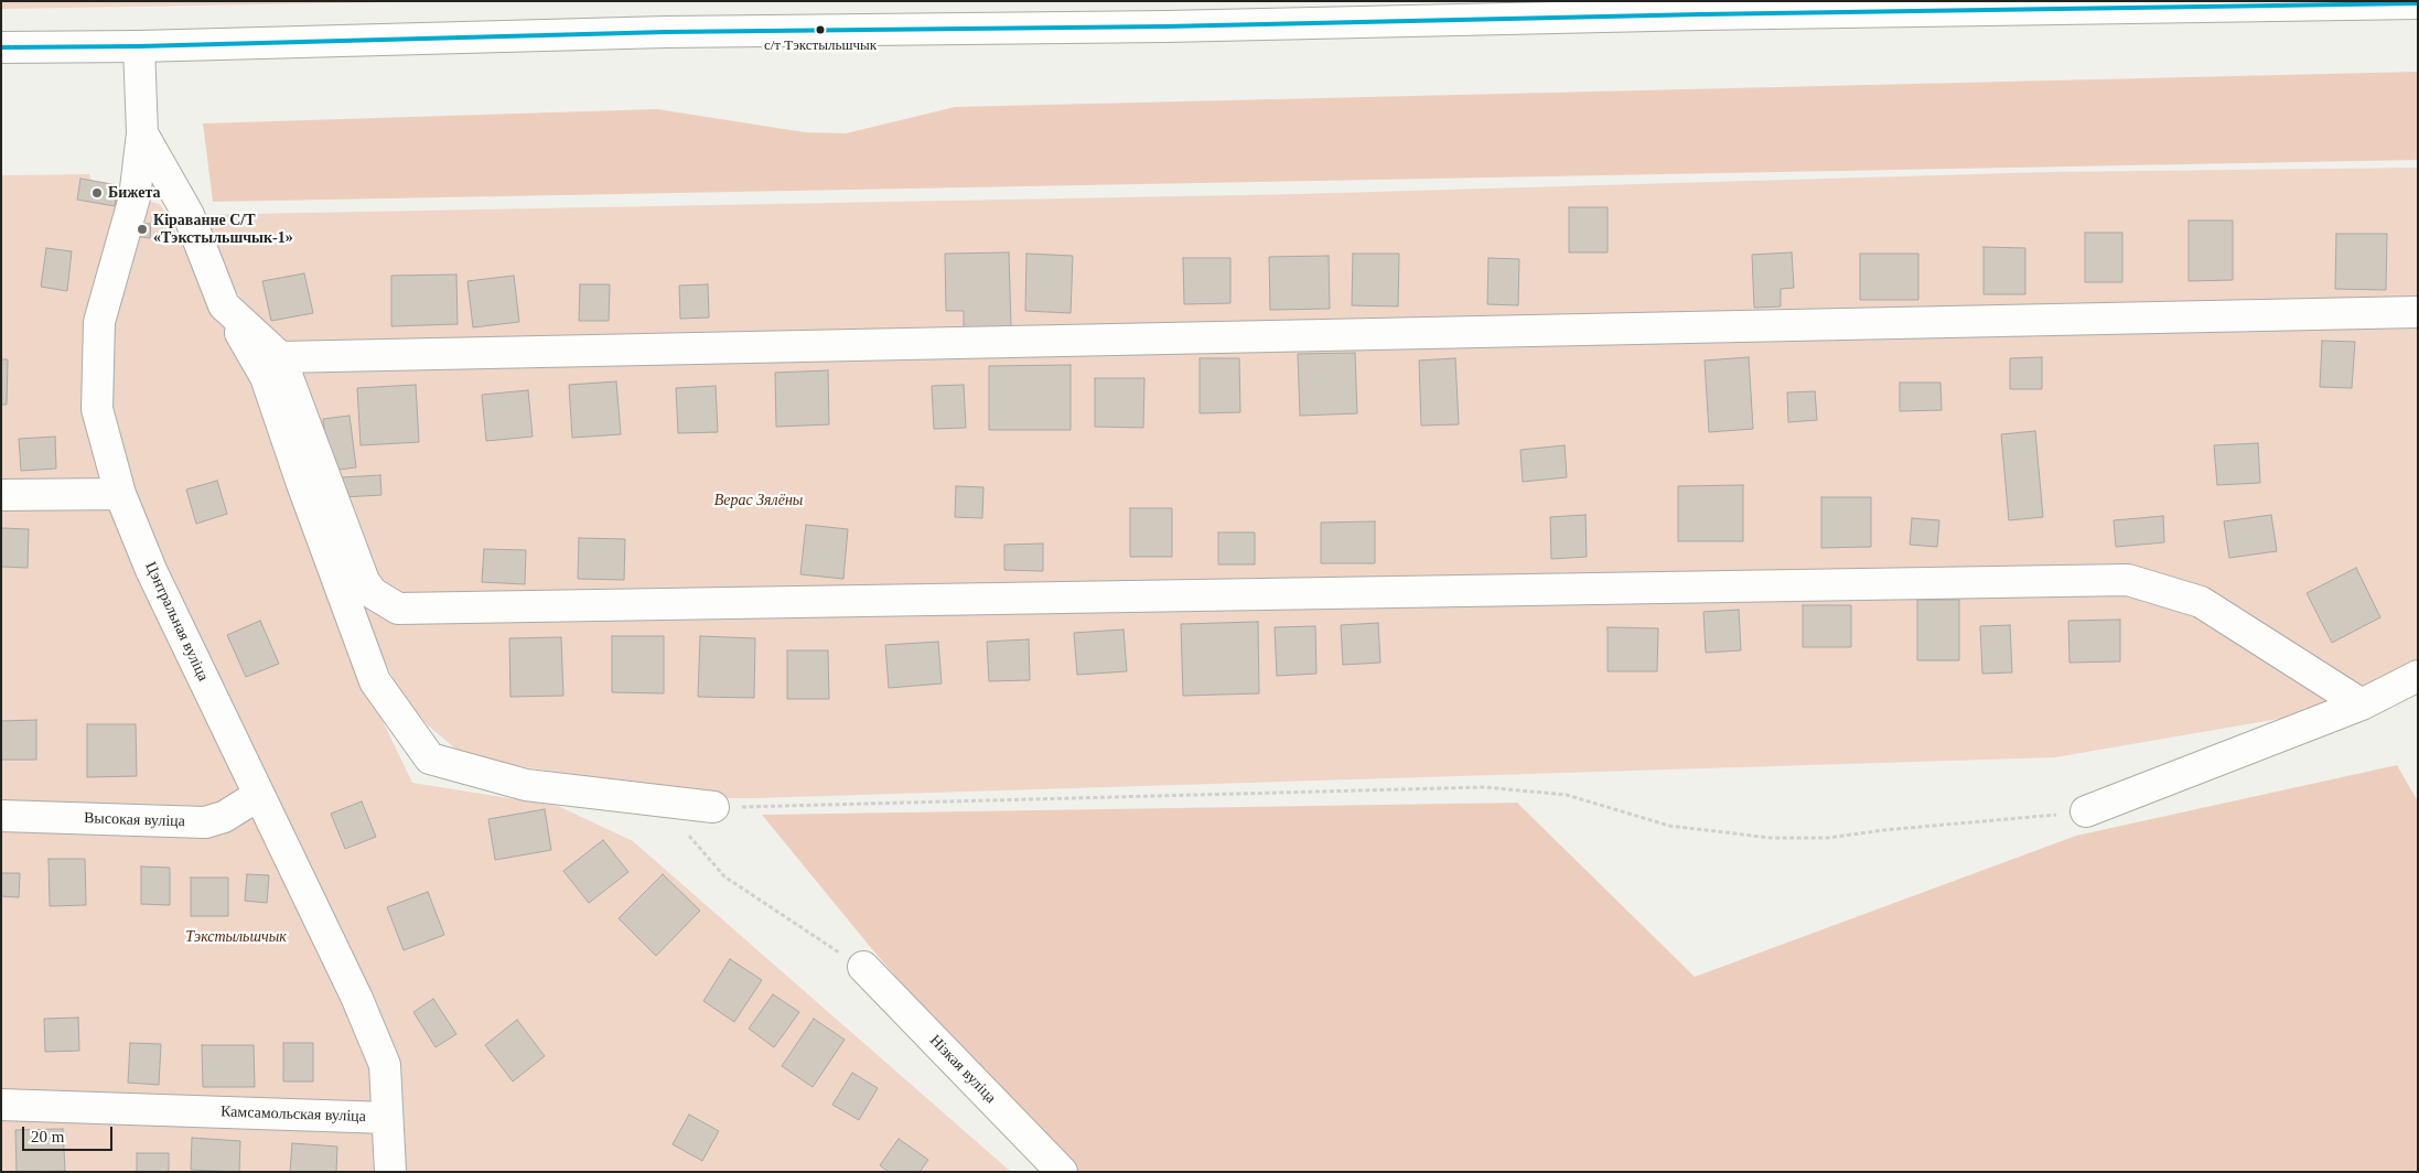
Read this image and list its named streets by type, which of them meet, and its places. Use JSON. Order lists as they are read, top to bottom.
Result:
{
  "streets": {
    "main road": [
      "Цэнтральная вуліца",
      "Высокая вуліца",
      "Нізкая вуліца",
      "Камсамольская вуліца"
    ]
  },
  "crossings": [
    ["Цэнтральная вуліца", "Высокая вуліца"],
    ["Цэнтральная вуліца", "Камсамольская вуліца"]
  ],
  "parks": ["Верас Зялёны", "Тэкстыльшчык"],
  "places": ["с/т Тэкстыльшчык", "Бижета", "Кіраванне С/Т «Тэкстыльшчык-1»"],
  "scale_bar": "20 m"
}
